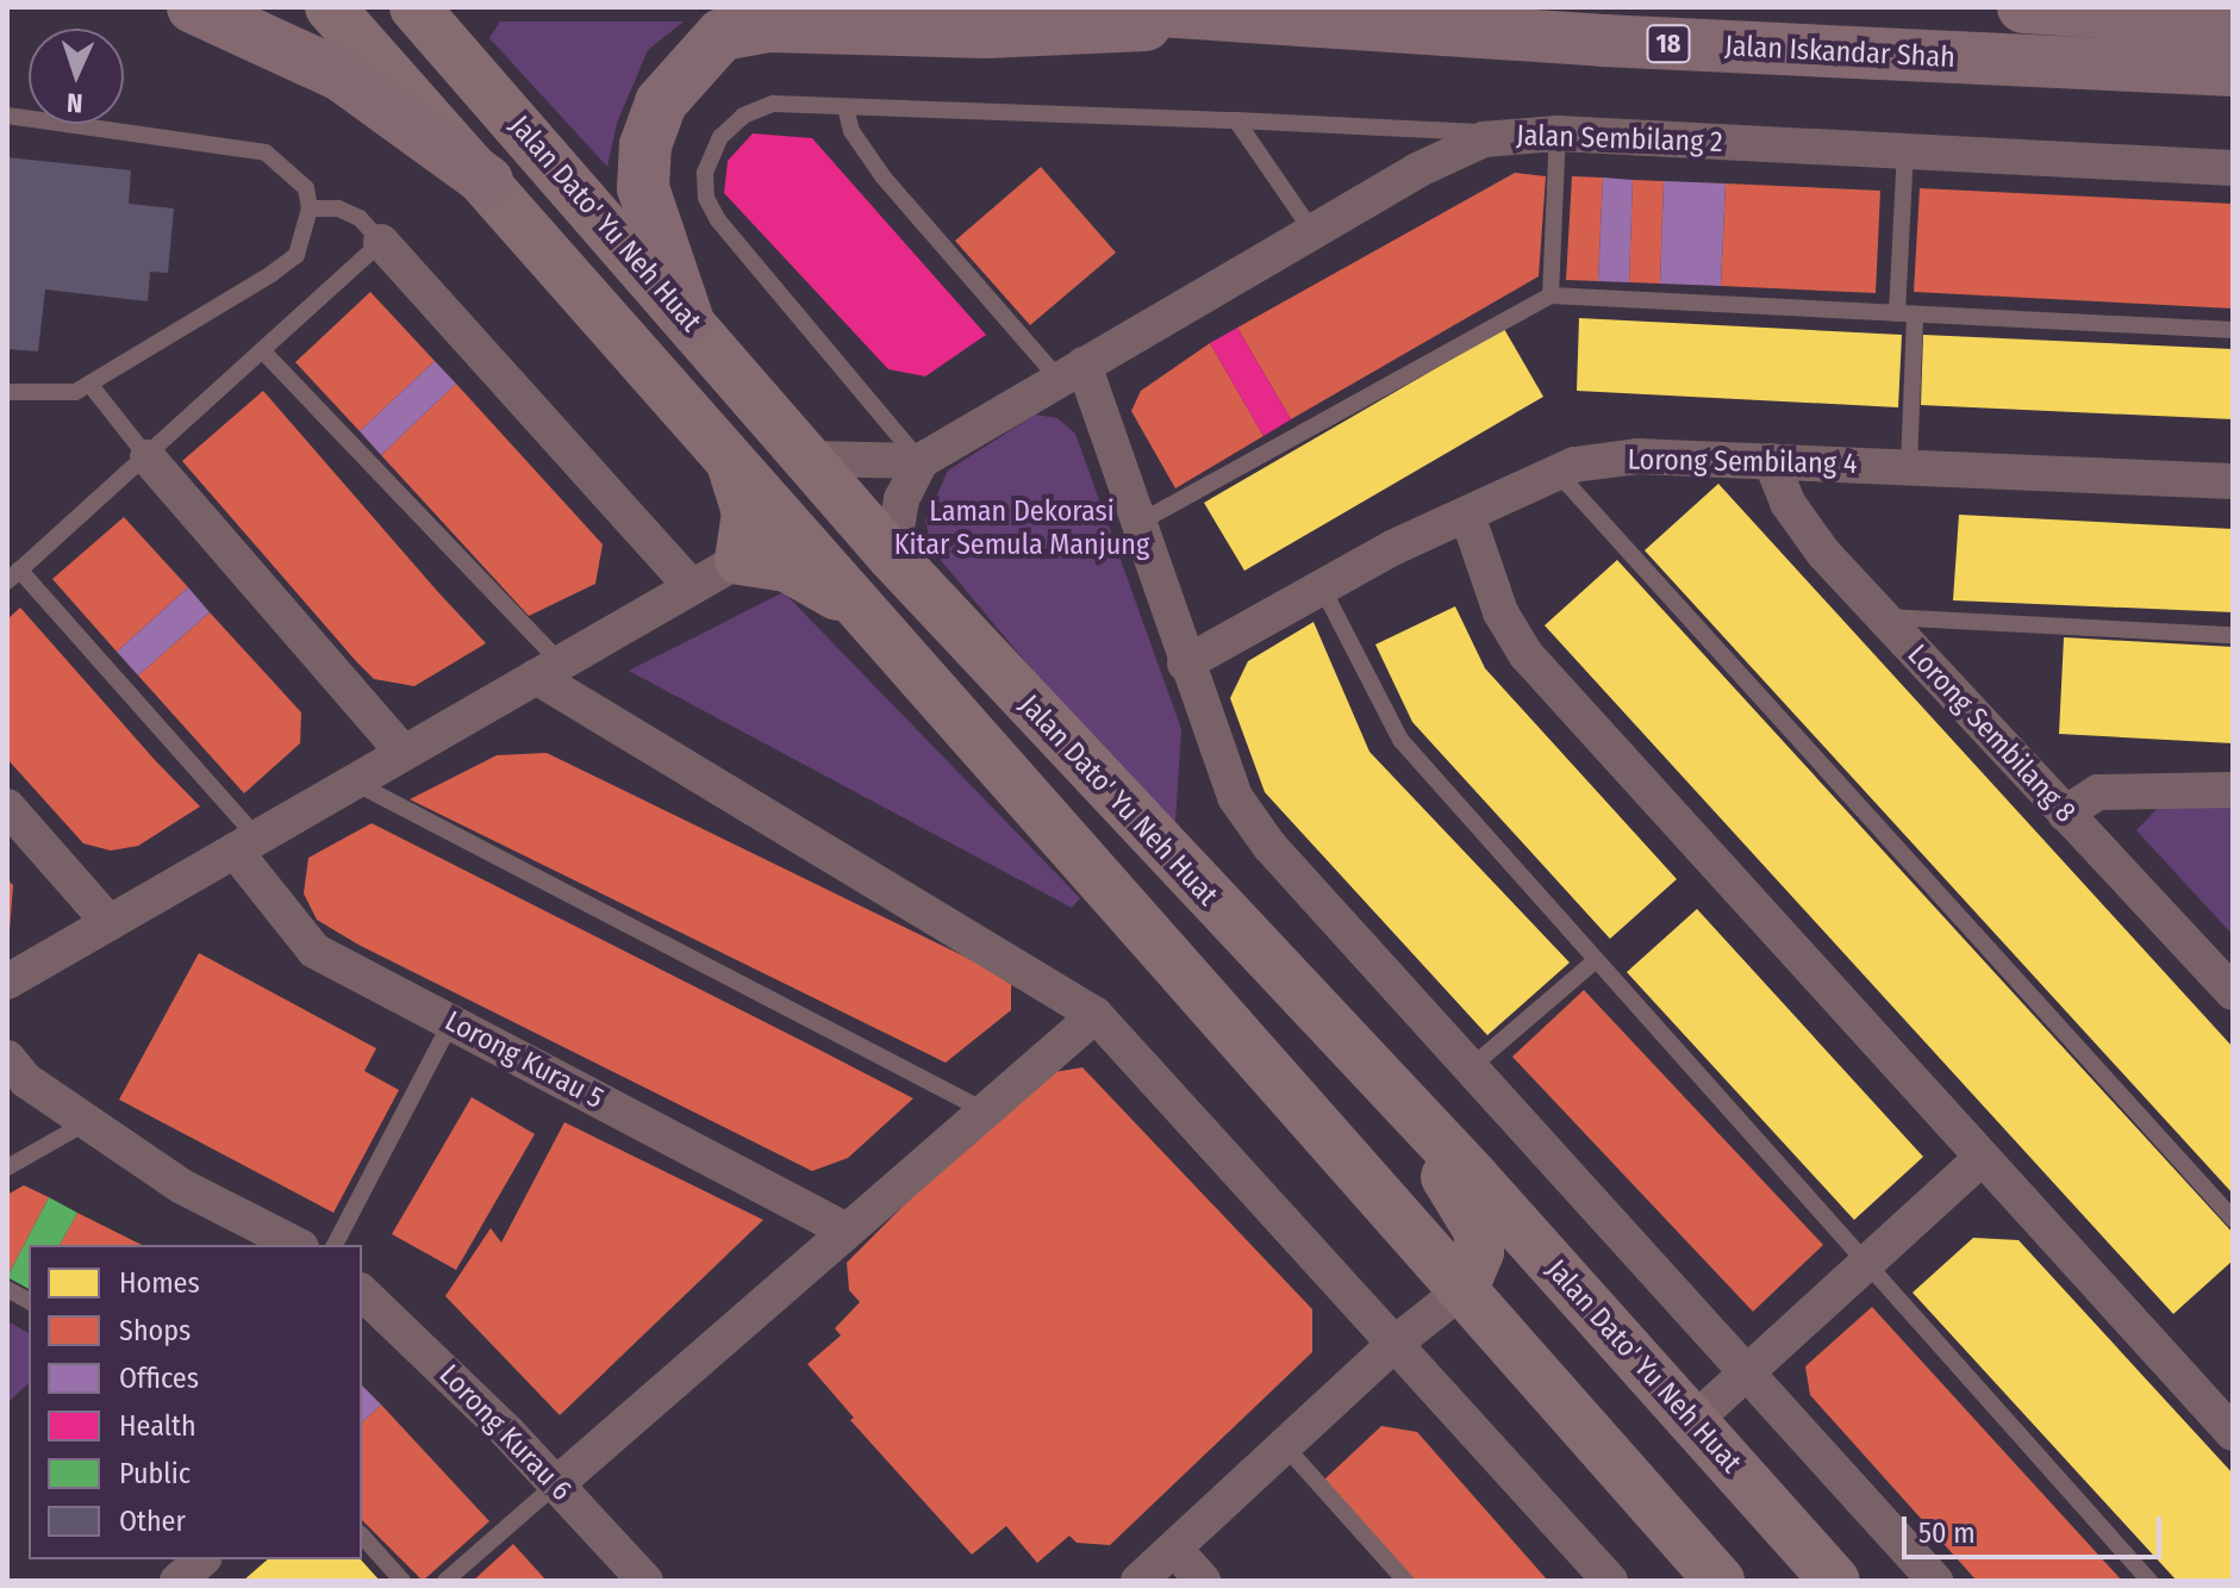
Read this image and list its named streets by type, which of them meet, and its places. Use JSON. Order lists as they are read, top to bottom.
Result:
{
  "streets": {
    "main road": ["18", "Jalan Iskandar Shah", "Jalan Dato' Yu Neh Huat"],
    "street": [
      "Jalan Sembilang 2",
      "Lorong Sembilang 4",
      "Lorong Sembilang 8",
      "Lorong Kurau 5",
      "Lorong Kurau 6"
    ]
  },
  "crossings": [
    ["Lorong Sembilang 4", "Lorong Sembilang 8"]
  ],
  "parks": ["Laman Dekorasi Kitar Semula Manjung"],
  "legend": [
    "Homes",
    "Shops",
    "Offices",
    "Health",
    "Public",
    "Other"
  ],
  "scale_bar": "50 m",
  "north": "bottom"
}
